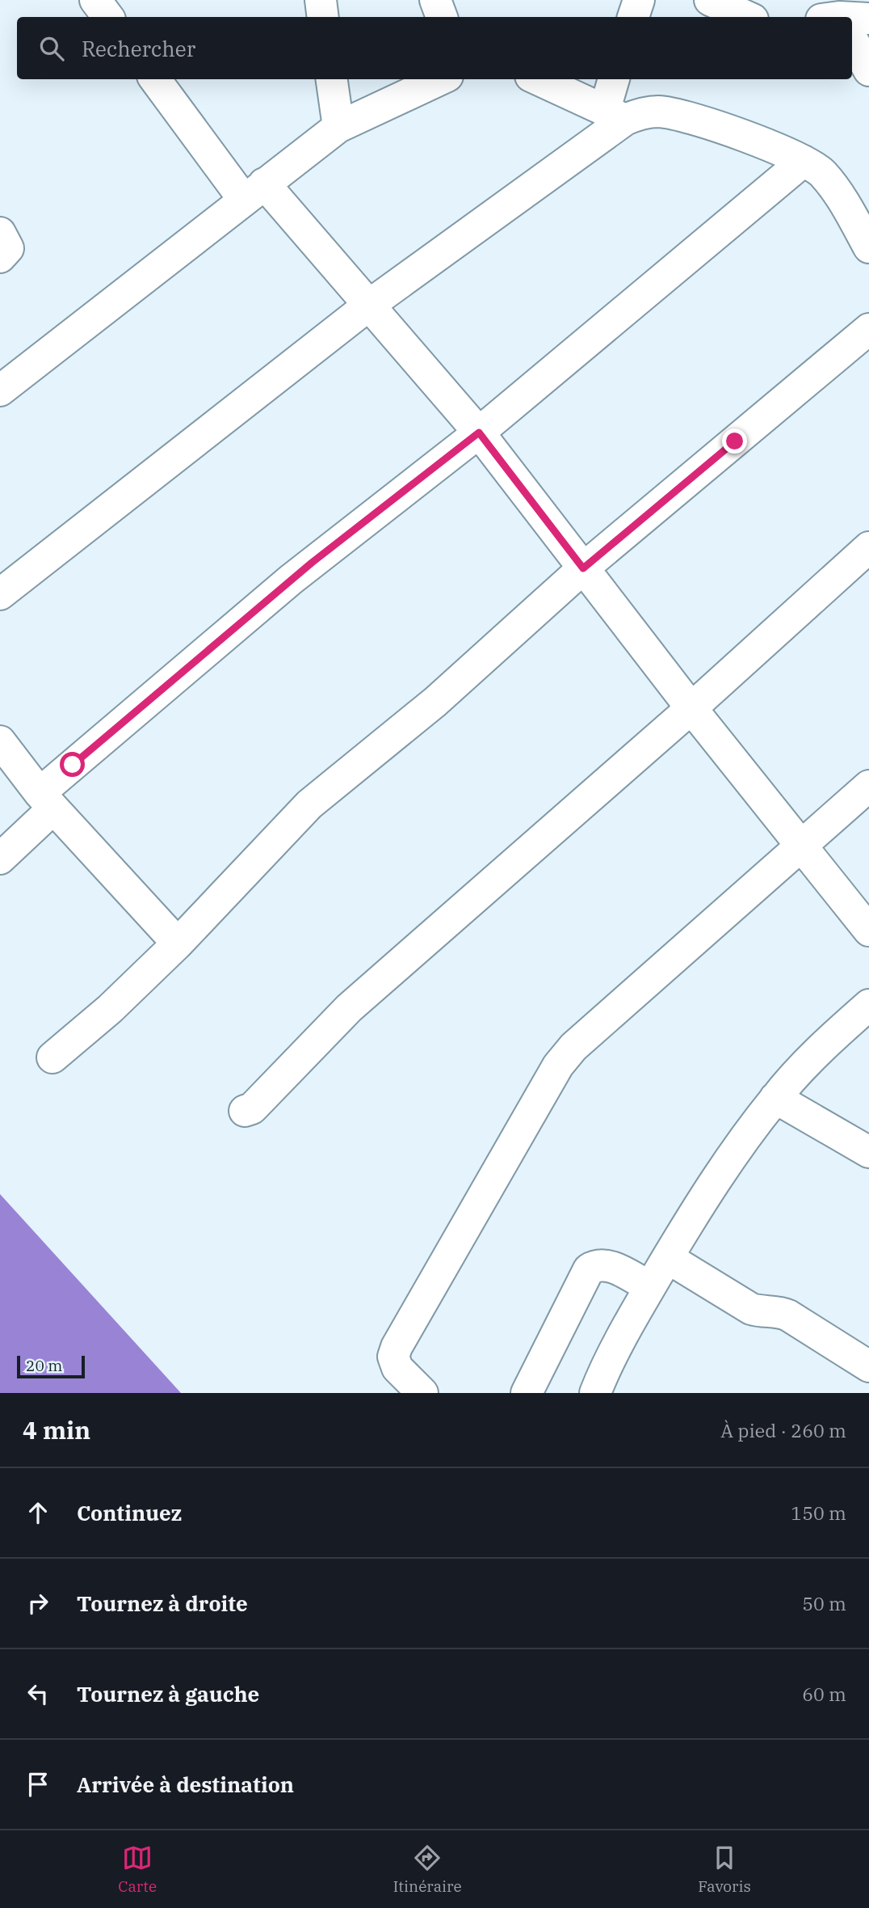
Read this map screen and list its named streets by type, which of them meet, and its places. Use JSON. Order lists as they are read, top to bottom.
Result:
{
  "scale_bar": "20 m",
  "page": {
    "search": "Rechercher",
    "scale": "20 m",
    "heading": ["4 min", "À pied · 260 m"],
    "list": [
      ["Continuez", "150 m"],
      ["Tournez à droite", "50 m"],
      ["Tournez à gauche", "60 m"],
      "Arrivée à destination"
    ],
    "nav": ["Carte", "Itinéraire", "Favoris"]
  }
}
